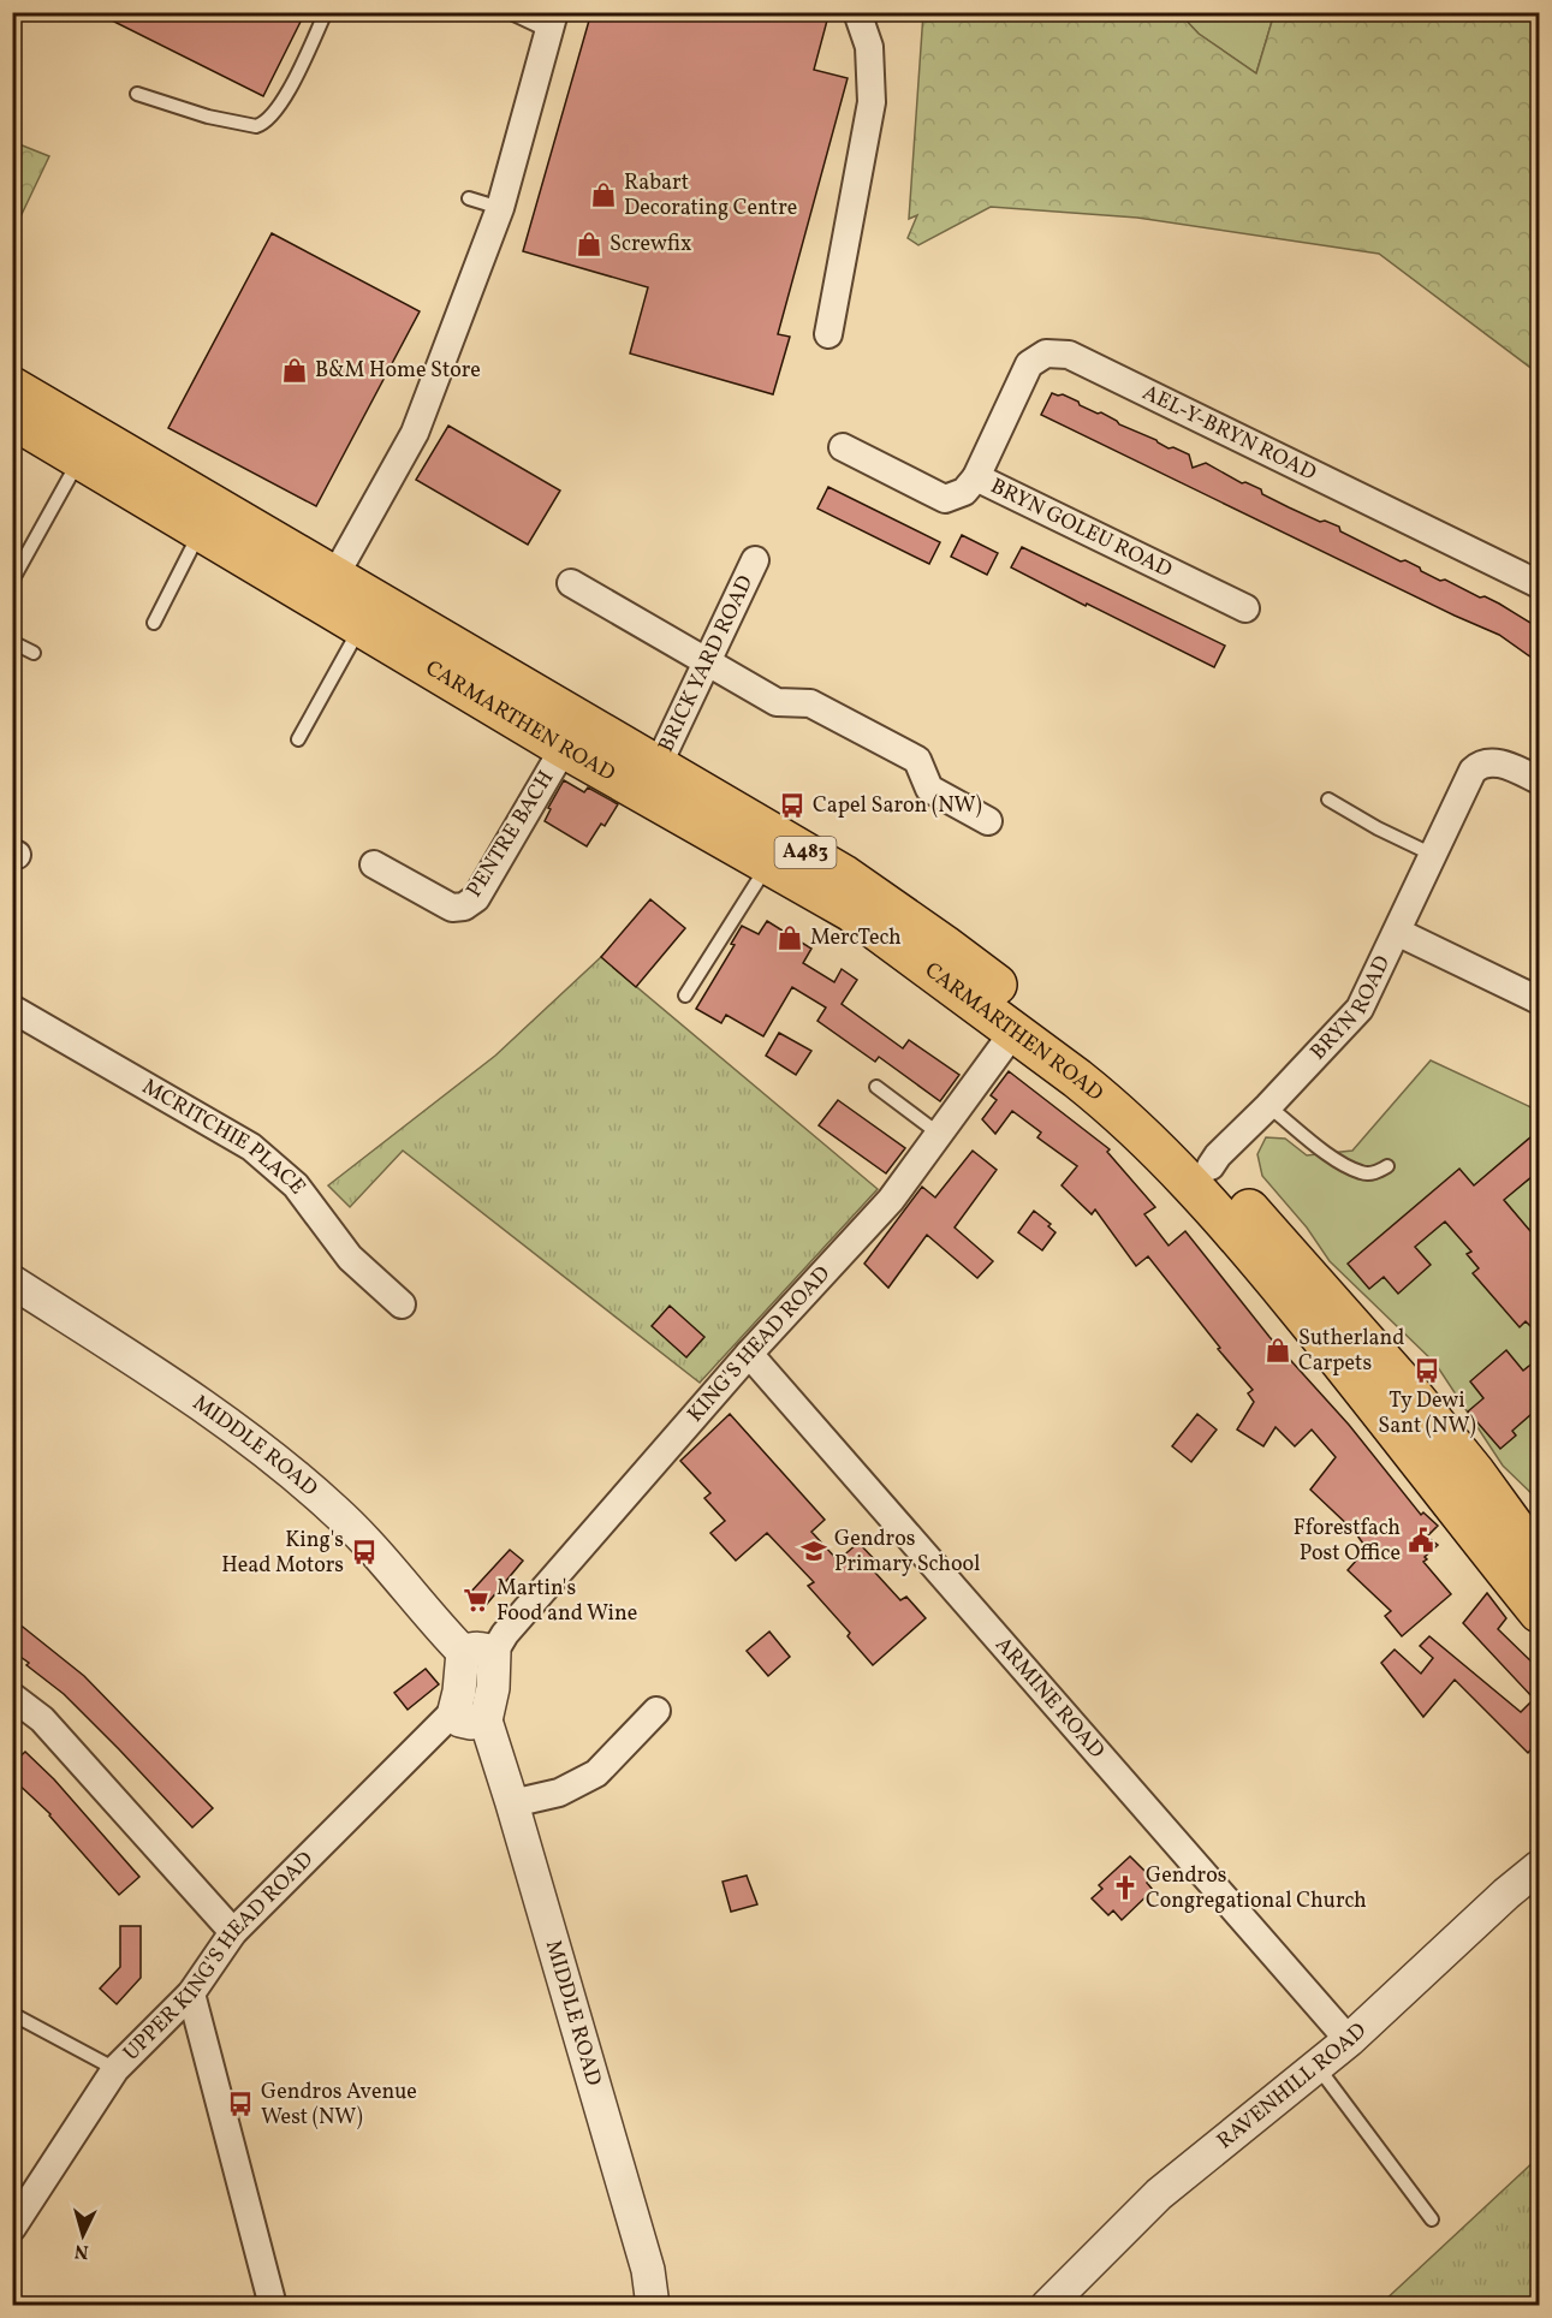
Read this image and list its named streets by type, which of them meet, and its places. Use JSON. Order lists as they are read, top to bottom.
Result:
{
  "streets": {
    "main road": ["CARMARTHEN ROAD", "A483"],
    "street": [
      "AEL-Y-BRYN ROAD",
      "BRYN GOLEU ROAD",
      "BRICK YARD ROAD",
      "PENTRE BACH",
      "BRYN ROAD",
      "MCRITCHIE PLACE",
      "KING'S HEAD ROAD",
      "MIDDLE ROAD",
      "ARMINE ROAD",
      "UPPER KING'S HEAD ROAD",
      "RAVENHILL ROAD"
    ]
  },
  "crossings": [
    ["AEL-Y-BRYN ROAD", "BRYN GOLEU ROAD"],
    ["BRICK YARD ROAD", "CARMARTHEN ROAD"],
    ["CARMARTHEN ROAD", "PENTRE BACH"],
    ["CARMARTHEN ROAD", "BRYN ROAD"],
    ["CARMARTHEN ROAD", "KING'S HEAD ROAD"],
    ["KING'S HEAD ROAD", "MIDDLE ROAD"],
    ["KING'S HEAD ROAD", "ARMINE ROAD"],
    ["ARMINE ROAD", "RAVENHILL ROAD"]
  ],
  "places": {
    "shop": [
      "Rabart Decorating Centre",
      "Screwfix",
      "B&M Home Store",
      "MercTech",
      "Sutherland Carpets"
    ],
    "bus stop": [
      "Capel Saron (NW)",
      "Ty Dewi Sant (NW)",
      "King's Head Motors",
      "Gendros Avenue West (NW)"
    ],
    "public building": ["Fforestfach Post Office"],
    "school or university": ["Gendros Primary School"],
    "supermarket": ["Martin's Food and Wine"],
    "church": ["Gendros Congregational Church"]
  },
  "north": "bottom"
}
